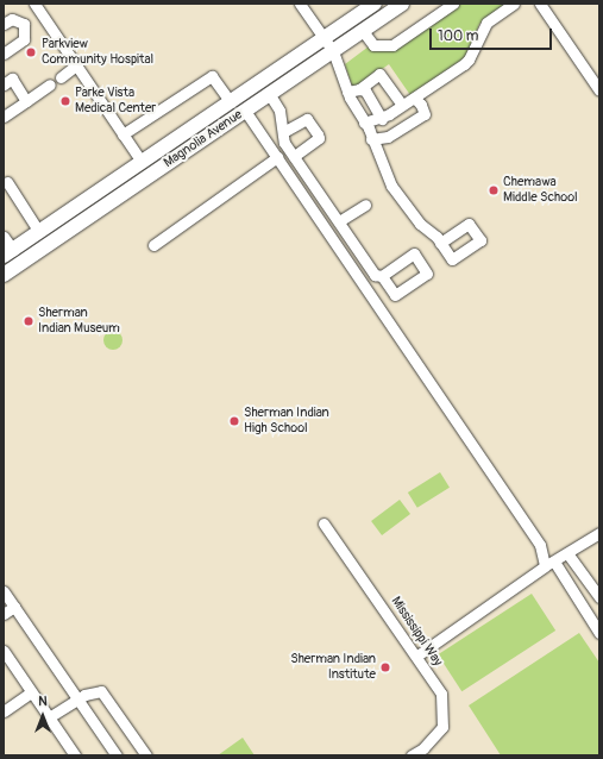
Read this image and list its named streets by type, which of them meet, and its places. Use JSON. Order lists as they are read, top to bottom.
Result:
{
  "streets": {
    "main road": ["Magnolia Avenue"],
    "street": ["Mississippi Way"]
  },
  "places": [
    "Parkview Community Hospital",
    "Parke Vista Medical Center",
    "Chemawa Middle School",
    "Sherman Indian Museum",
    "Sherman Indian High School",
    "Sherman Indian Institute"
  ],
  "scale_bar": "100 m",
  "north": "top"
}
